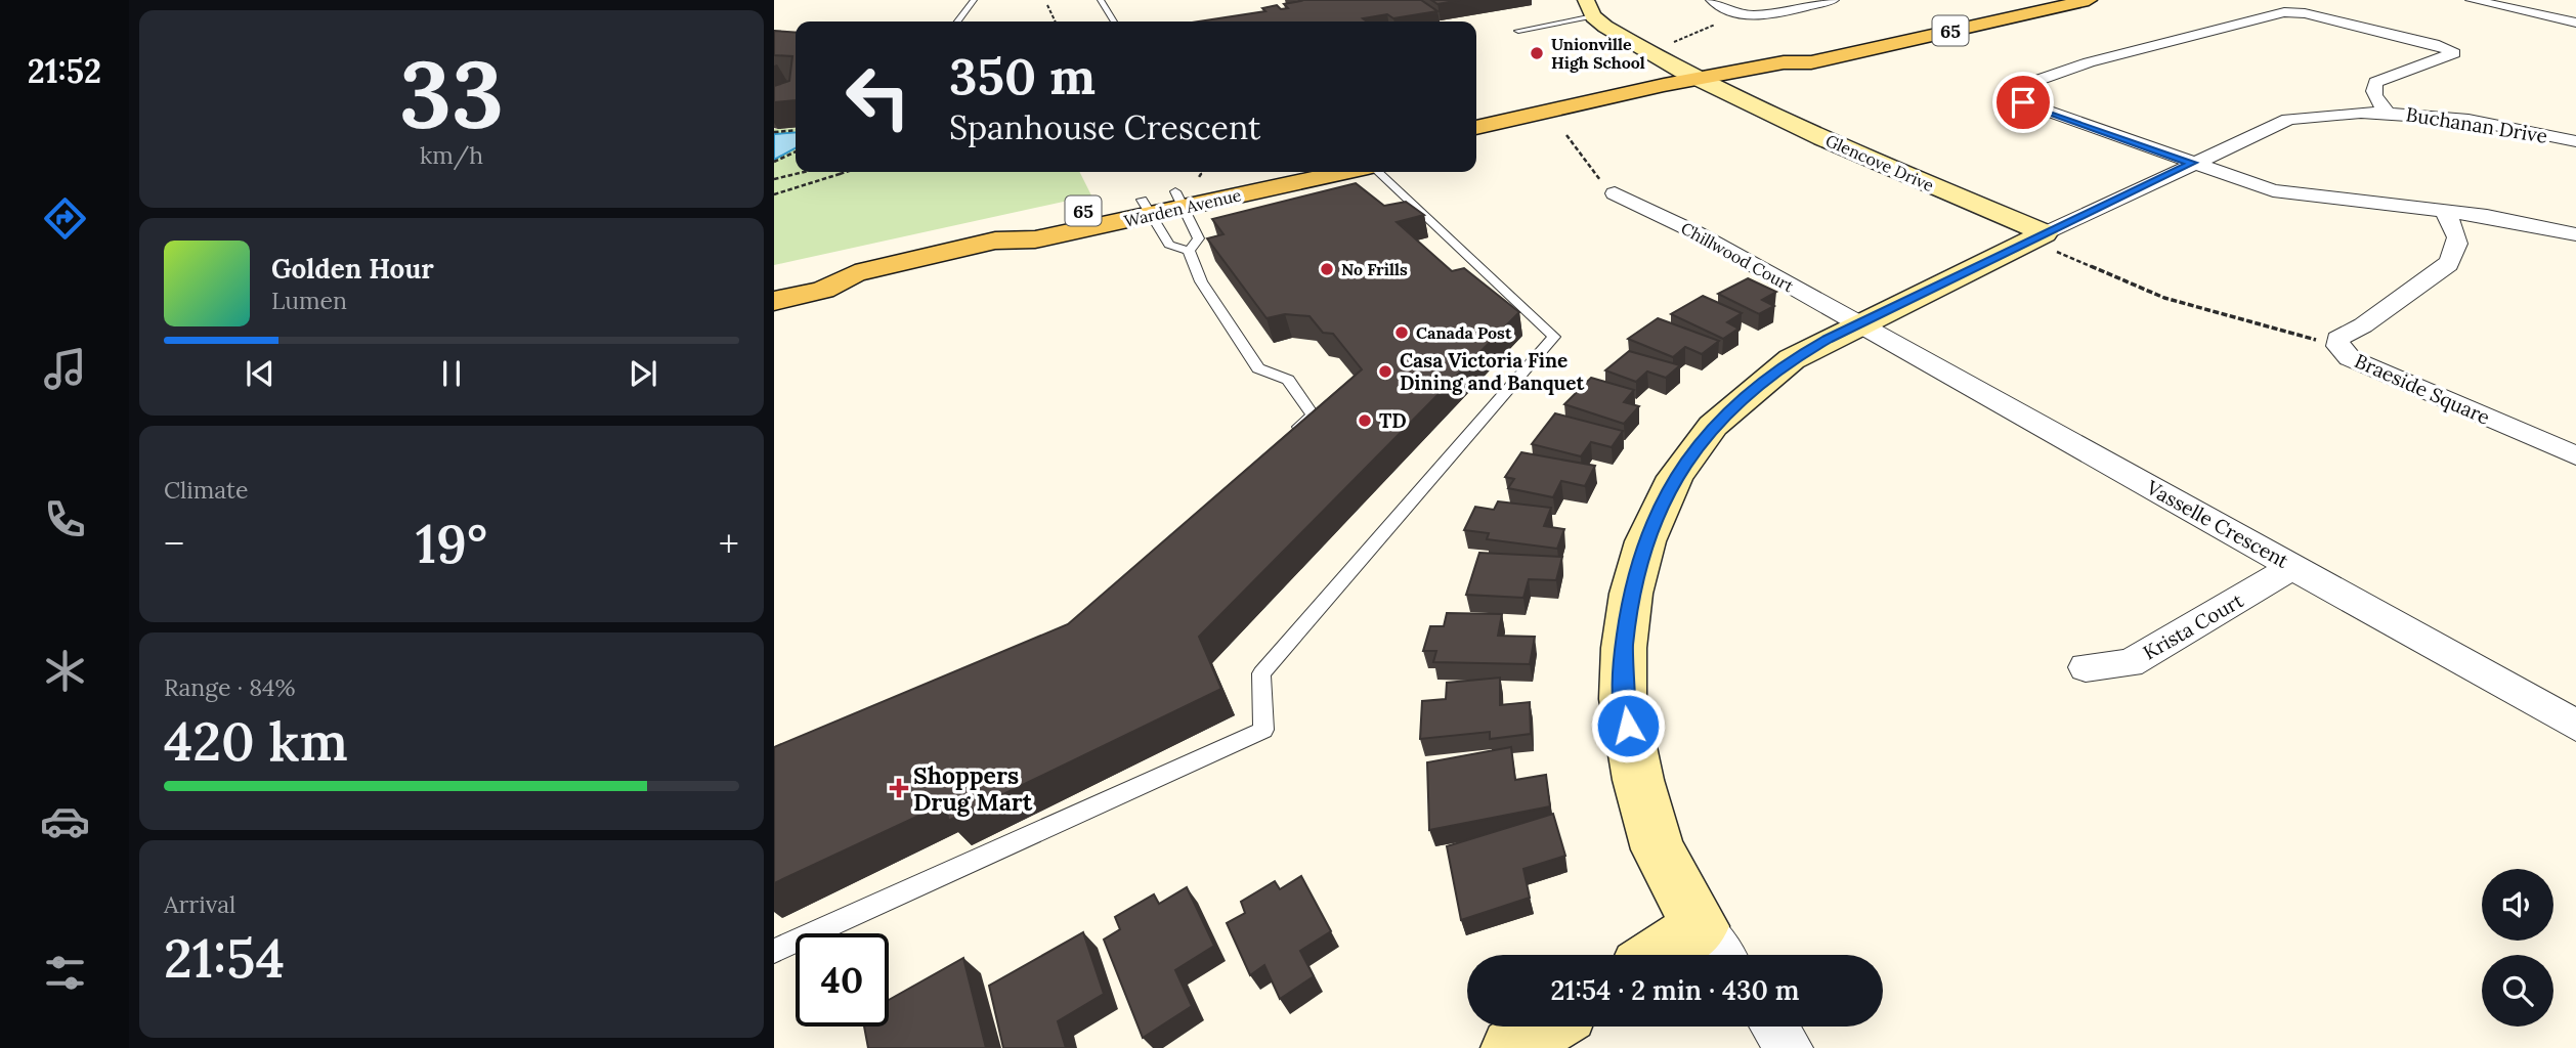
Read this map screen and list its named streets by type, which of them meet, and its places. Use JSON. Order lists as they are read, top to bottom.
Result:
{
  "streets": {
    "main road": ["65", "Warden Avenue"],
    "street": [
      "Buchanan Drive",
      "Glencove Drive",
      "Chillwood Court",
      "Braeside Square",
      "Vasselle Crescent",
      "Krista Court"
    ]
  },
  "crossings": [
    ["65", "Glencove Drive"],
    ["Buchanan Drive", "Glencove Drive"],
    ["Buchanan Drive", "Chillwood Court"],
    ["Buchanan Drive", "Vasselle Crescent"],
    ["Chillwood Court", "Vasselle Crescent"],
    ["Vasselle Crescent", "Krista Court"]
  ],
  "places": {
    "other": [
      "Unionville High School",
      "No Frills",
      "Canada Post",
      "Casa Victoria Fine Dining and Banquet",
      "TD"
    ],
    "health": ["Shoppers Drug Mart"]
  },
  "page": {
    "tabs": "21:52",
    "tile": [
      ["33", "km/h"],
      "Climate",
      ["Range · 84%", "420 km"],
      ["Arrival", "21:54"]
    ],
    "turn": ["350 m", "Spanhouse Crescent"],
    "song": ["Golden Hour", "Lumen"],
    "heat": ["−", "19°", "+"],
    "limit": "40",
    "trip": "21:54 · 2 min · 430 m"
  }
}
